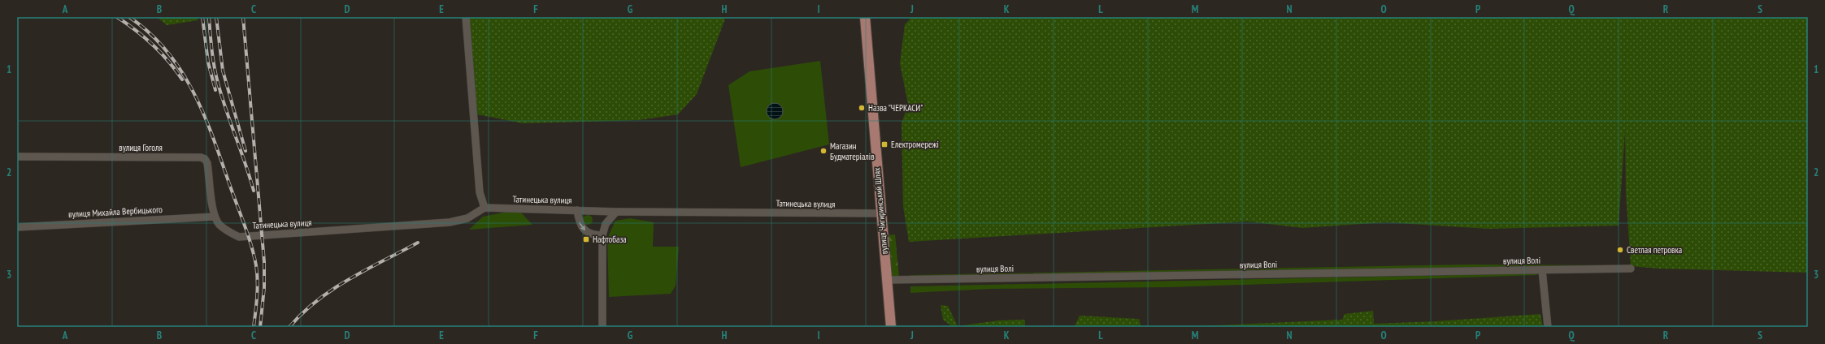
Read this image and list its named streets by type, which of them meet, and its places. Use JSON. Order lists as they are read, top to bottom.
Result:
{
  "streets": {
    "main road": ["вулиця Чигиринський Шлях"],
    "street": [
      "вулиця Гоголя",
      "Татинецька вулиця",
      "вулиця Михайла Вербицького",
      "вулиця Волі"
    ]
  },
  "crossings": [
    ["вулиця Гоголя", "Татинецька вулиця"],
    ["вулиця Гоголя", "вулиця Михайла Вербицького"],
    ["Татинецька вулиця", "вулиця Чигиринський Шлях"],
    ["Татинецька вулиця", "вулиця Михайла Вербицького"],
    ["вулиця Чигиринський Шлях", "вулиця Волі"]
  ],
  "places": {
    "other": ["Назва \"ЧЕРКАСИ\"", "Магазин Будматеріалів", "Светлая петровка"],
    "transit": ["Електромережі", "Нафтобаза"]
  },
  "grid": {
    "columns": [
      "A",
      "B",
      "C",
      "D",
      "E",
      "F",
      "G",
      "H",
      "I",
      "J",
      "K",
      "L",
      "M",
      "N",
      "O",
      "P",
      "Q",
      "R",
      "S"
    ],
    "rows": ["1", "2", "3"]
  }
}
